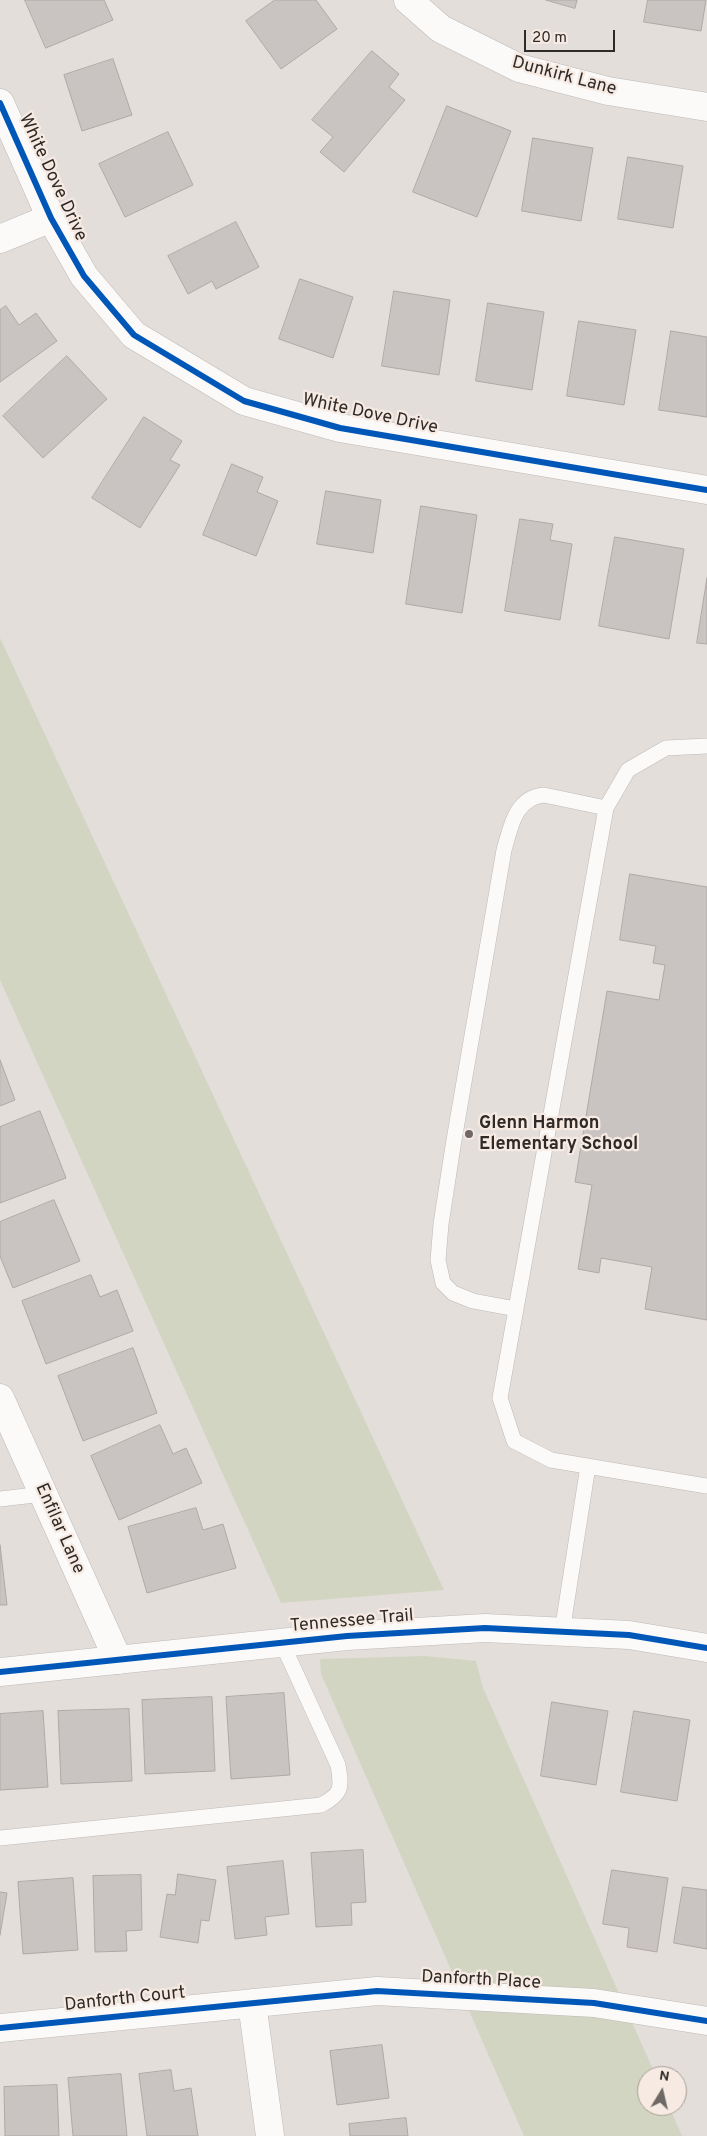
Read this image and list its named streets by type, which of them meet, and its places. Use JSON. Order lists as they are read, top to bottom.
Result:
{
  "streets": {
    "street": [
      "Dunkirk Lane",
      "White Dove Drive",
      "Enfilar Lane",
      "Tennessee Trail",
      "Danforth Place",
      "Danforth Court"
    ]
  },
  "crossings": [
    ["Enfilar Lane", "Tennessee Trail"],
    ["Danforth Place", "Danforth Court"]
  ],
  "places": ["Glenn Harmon Elementary School"],
  "scale_bar": "20 m",
  "north": "top"
}
